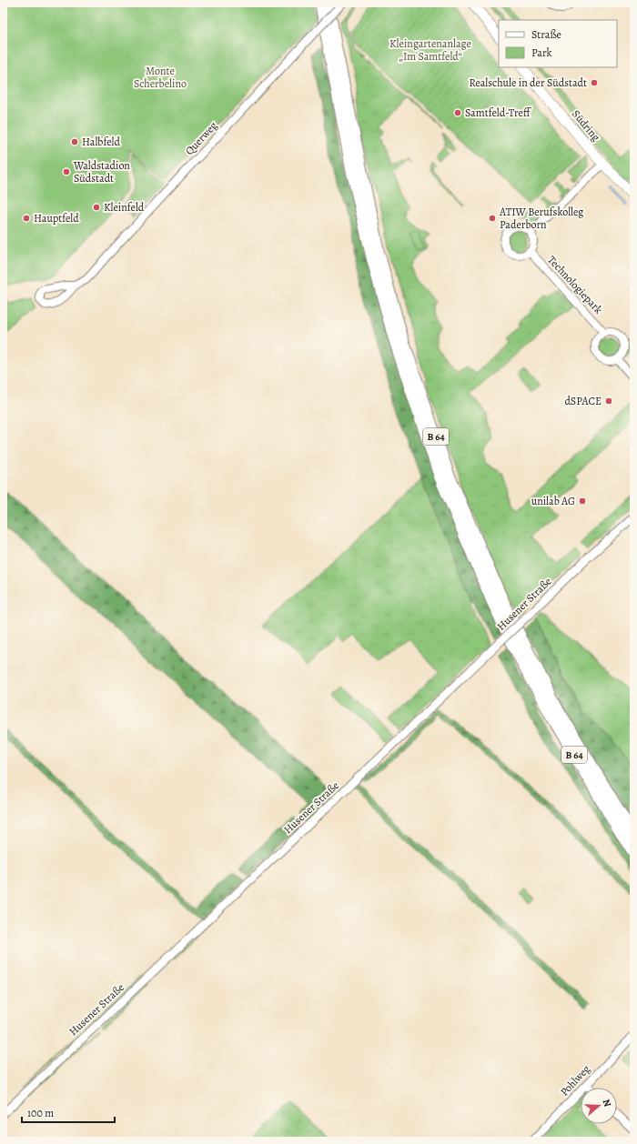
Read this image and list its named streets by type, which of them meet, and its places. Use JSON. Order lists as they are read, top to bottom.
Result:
{
  "streets": {
    "highway": ["B 64"],
    "main road": ["Südring"],
    "street": [
      "Querweg",
      "Technologiepark",
      "Husener Straße",
      "Pohlweg"
    ]
  },
  "parks": ["Kleingartenanlage „Im Samtfeld“", "Monte Scherbelino"],
  "places": [
    "Realschule in der Südstadt",
    "Samtfeld-Treff",
    "Halbfeld",
    "Waldstadion Südstadt",
    "Kleinfeld",
    "Hauptfeld",
    "ATIW Berufskolleg Paderborn",
    "dSPACE",
    "unilab AG"
  ],
  "legend": ["Straße", "Park"],
  "scale_bar": "100 m",
  "north": "right"
}
